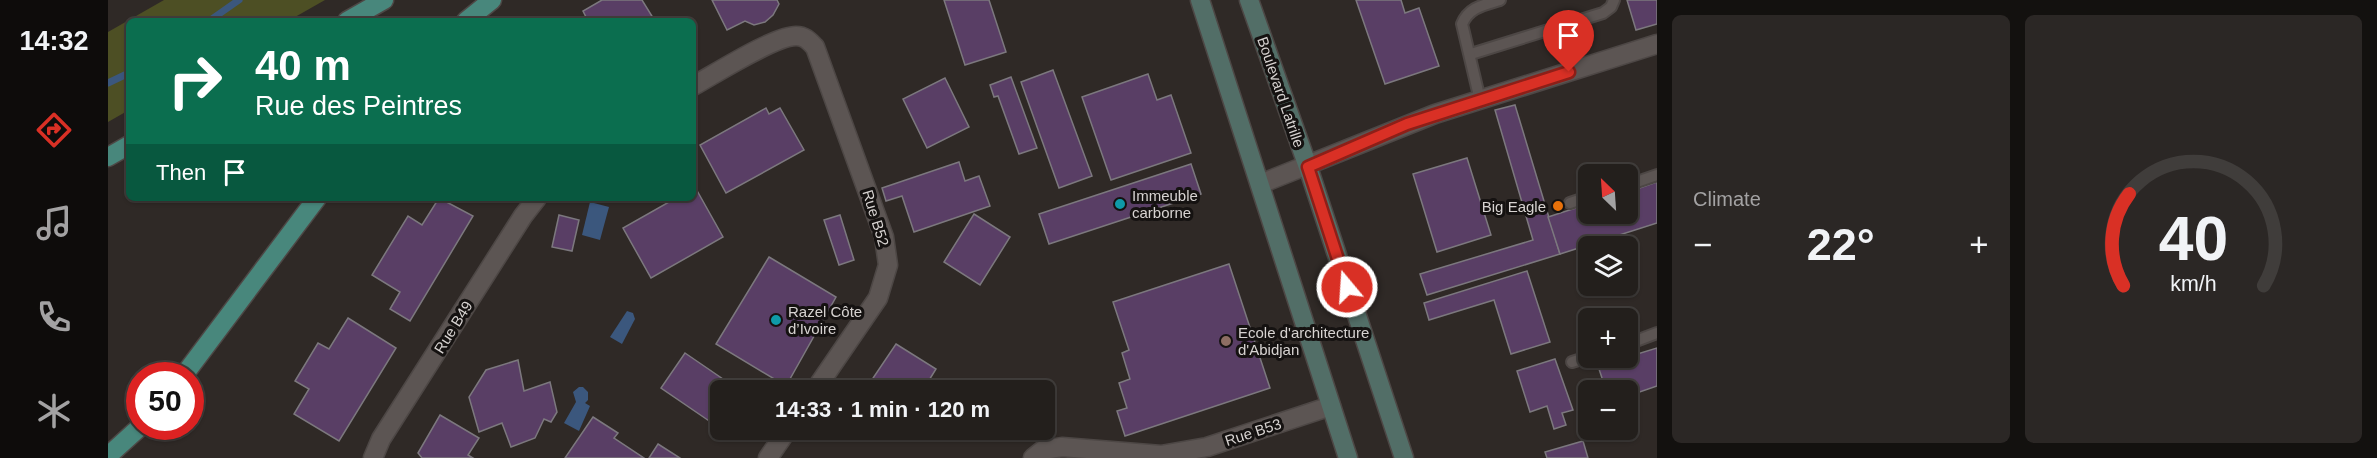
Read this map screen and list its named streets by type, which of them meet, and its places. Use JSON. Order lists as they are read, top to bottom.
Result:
{
  "streets": {
    "main road": ["Boulevard Latrille"],
    "street": ["Rue B52", "Rue B49", "Rue B53"]
  },
  "places": [
    "Immeuble carborne",
    "Big Eagle",
    "Razel Côte d’Ivoire",
    "Ecole d'architecture d'Abidjan"
  ],
  "north": "top left",
  "page": {
    "tabs": "14:32",
    "tile": "Climate",
    "turn": ["40 m", "Rue des Peintres"],
    "then": "Then",
    "map_buttons": ["+", "−"],
    "heat": ["−", "22°", "+"],
    "limit": "50",
    "trip": "14:33 · 1 min · 120 m",
    "gauge": ["40", "km/h"]
  }
}
